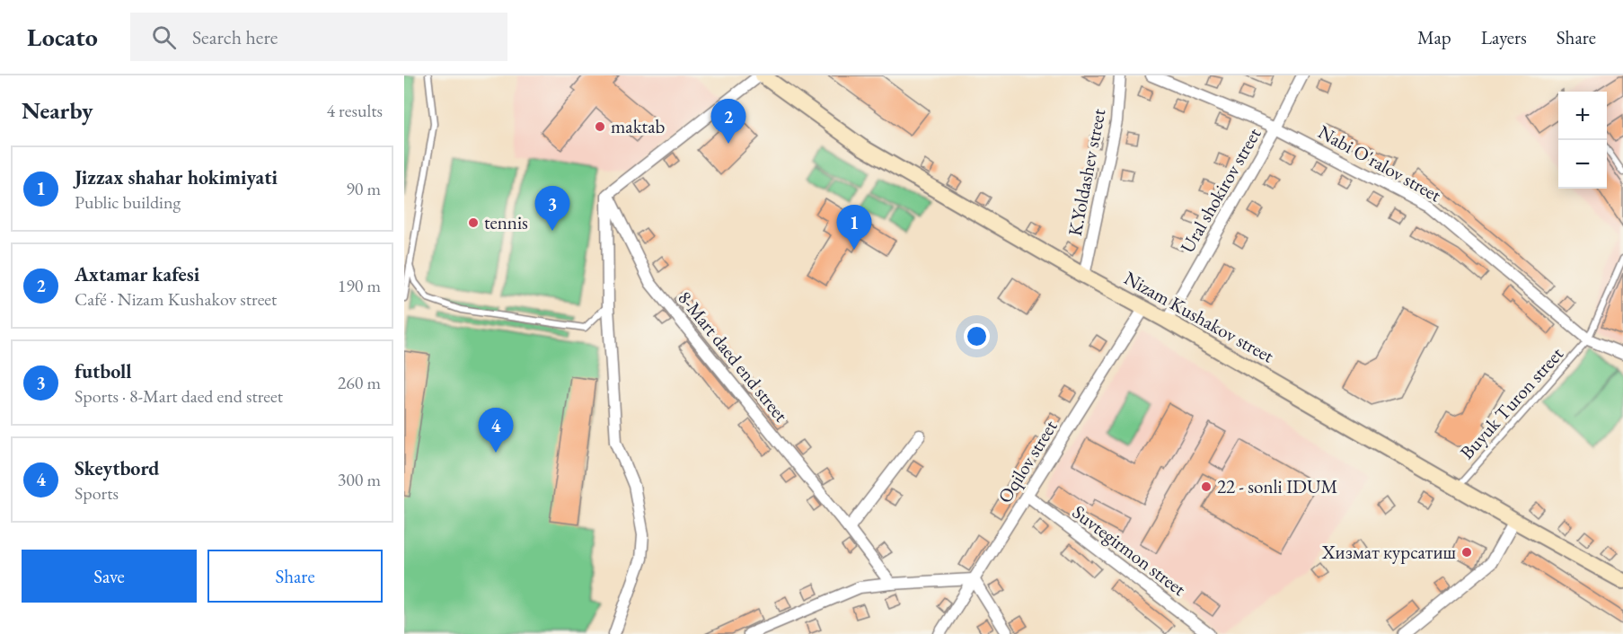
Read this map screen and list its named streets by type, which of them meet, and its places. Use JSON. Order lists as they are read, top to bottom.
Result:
{
  "streets": {
    "main road": ["Nizam Kushakov street"],
    "street": [
      "Nabi O'ralov street",
      "K.Yoldashev street",
      "Ural shokirov street",
      "8-Mart daed end street",
      "Oqilov street",
      "Suvtegirmon street"
    ],
    "lane": ["Buyuk Turon street"]
  },
  "crossings": [
    ["Nabi O'ralov street", "Ural shokirov street"],
    ["Nabi O'ralov street", "Buyuk Turon street"],
    ["K.Yoldashev street", "Nizam Kushakov street"],
    ["Ural shokirov street", "Nizam Kushakov street"],
    ["Nizam Kushakov street", "Buyuk Turon street"],
    ["Nizam Kushakov street", "Oqilov street"],
    ["Oqilov street", "Suvtegirmon street"]
  ],
  "places": [
    "maktab",
    "tennis",
    "22 - sonli IDUM",
    "Хизмат курсатиш"
  ],
  "page": {
    "header": "Locato",
    "search": "Search here",
    "nav": ["Map", "Layers", "Share"],
    "heading": ["Nearby", "4 results"],
    "map_buttons": ["+", "−"],
    "pins": [
      "2",
      "3",
      "1",
      "4"
    ],
    "list": [
      {
        "mark": "1",
        "name": "Jizzax shahar hokimiyati",
        "note": "Public building",
        "value": "90 m"
      },
      {
        "mark": "2",
        "name": "Axtamar kafesi",
        "note": "Café · Nizam Kushakov street",
        "value": "190 m"
      },
      {
        "mark": "3",
        "name": "futboll",
        "note": "Sports · 8-Mart daed end street",
        "value": "260 m"
      },
      {
        "mark": "4",
        "name": "Skeytbord",
        "note": "Sports",
        "value": "300 m"
      }
    ],
    "buttons": ["Save", "Share"]
  }
}
